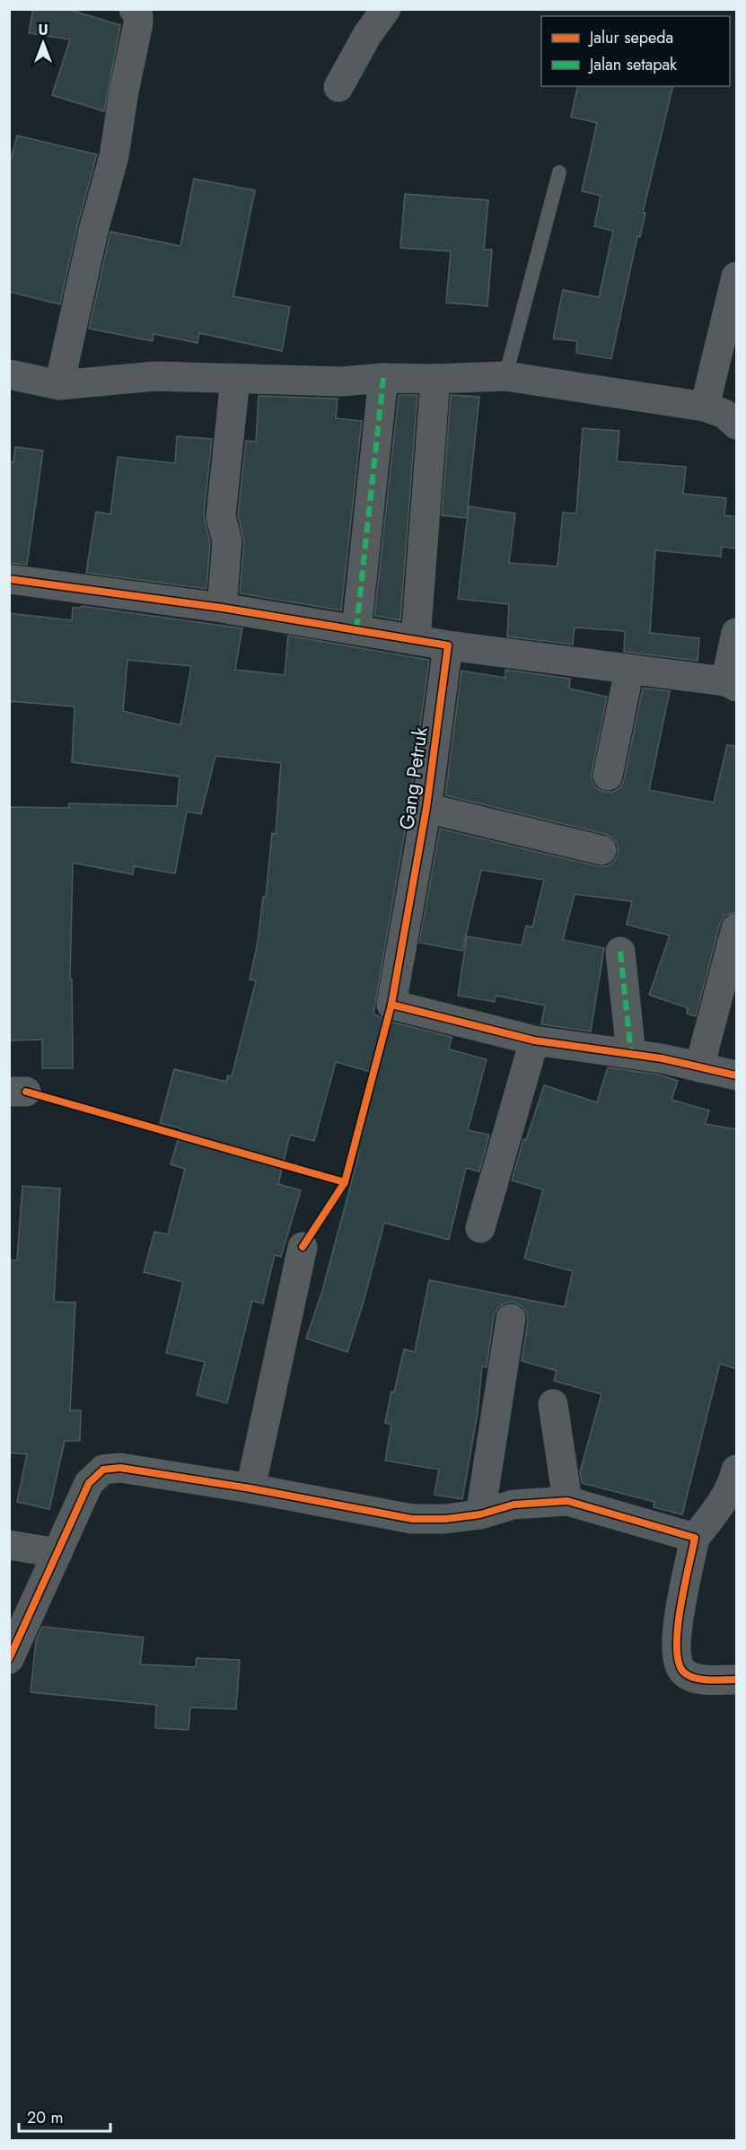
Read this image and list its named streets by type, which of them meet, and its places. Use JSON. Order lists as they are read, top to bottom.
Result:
{
  "streets": {
    "street": ["Gang Petruk"]
  },
  "legend": ["Jalur sepeda", "Jalan setapak"],
  "scale_bar": "20 m",
  "north": "top"
}
